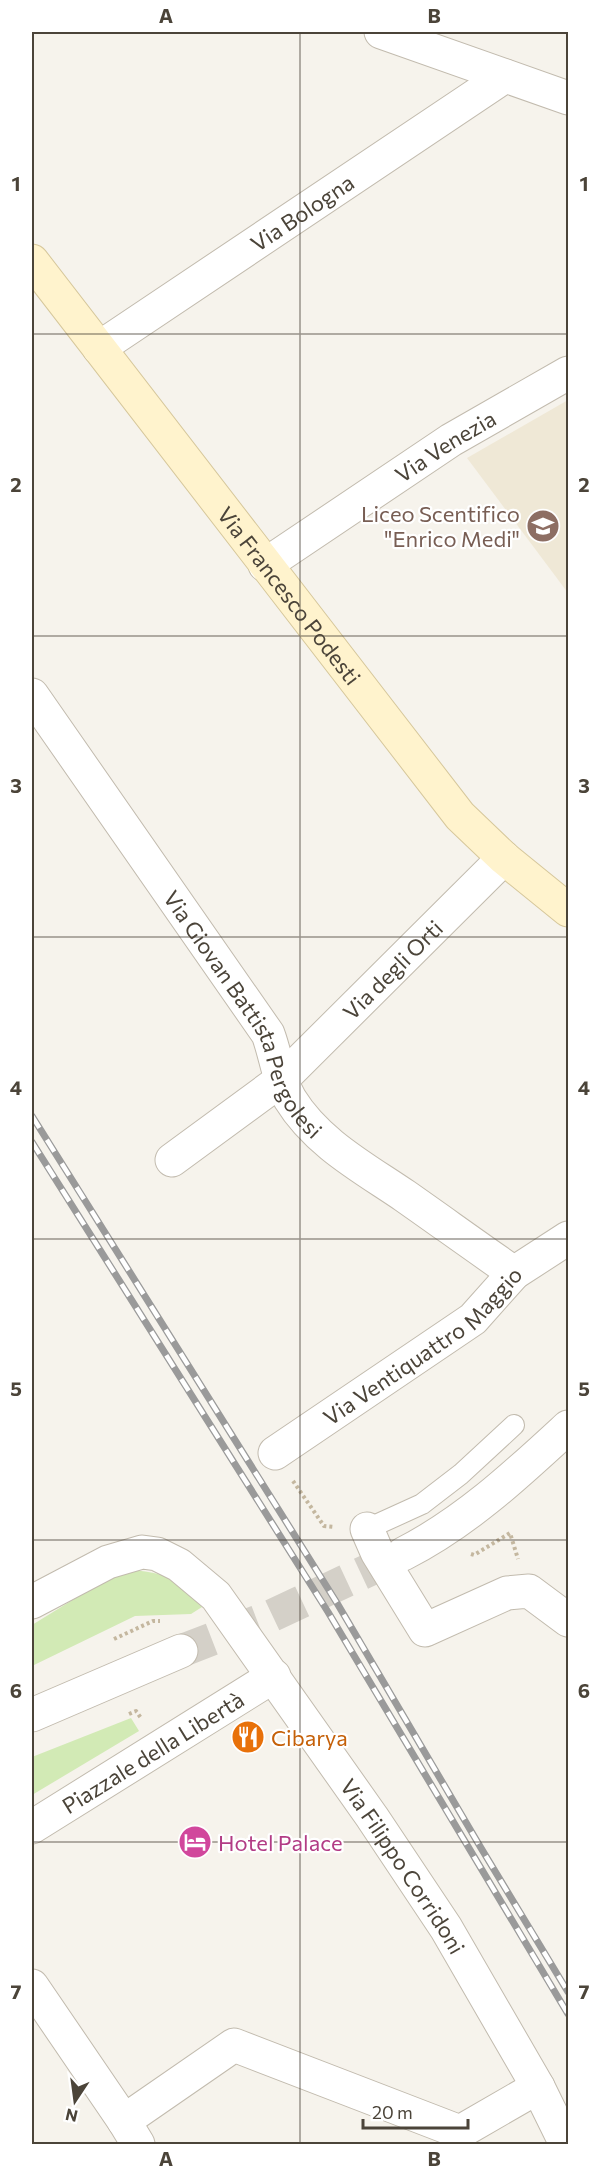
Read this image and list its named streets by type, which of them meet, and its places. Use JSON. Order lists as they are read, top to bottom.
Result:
{
  "streets": {
    "main road": ["Via Francesco Podesti"],
    "street": [
      "Via Bologna",
      "Via Venezia",
      "Via degli Orti",
      "Via Giovan Battista Pergolesi",
      "Via Ventiquattro Maggio",
      "Piazzale della Libertà",
      "Via Filippo Corridoni"
    ]
  },
  "crossings": [
    ["Via Bologna", "Via Francesco Podesti"],
    ["Via Venezia", "Via Francesco Podesti"],
    ["Via Francesco Podesti", "Via degli Orti"],
    ["Via degli Orti", "Via Giovan Battista Pergolesi"],
    ["Via Giovan Battista Pergolesi", "Via Ventiquattro Maggio"],
    ["Piazzale della Libertà", "Via Filippo Corridoni"]
  ],
  "places": {
    "school or university": ["Liceo Scentifico \"Enrico Medi\""],
    "restaurant": ["Cibarya"],
    "hotel": ["Hotel Palace"]
  },
  "scale_bar": "20 m",
  "north": "bottom",
  "grid": {
    "columns": ["A", "B"],
    "rows": [
      "1",
      "2",
      "3",
      "4",
      "5",
      "6",
      "7"
    ]
  }
}
